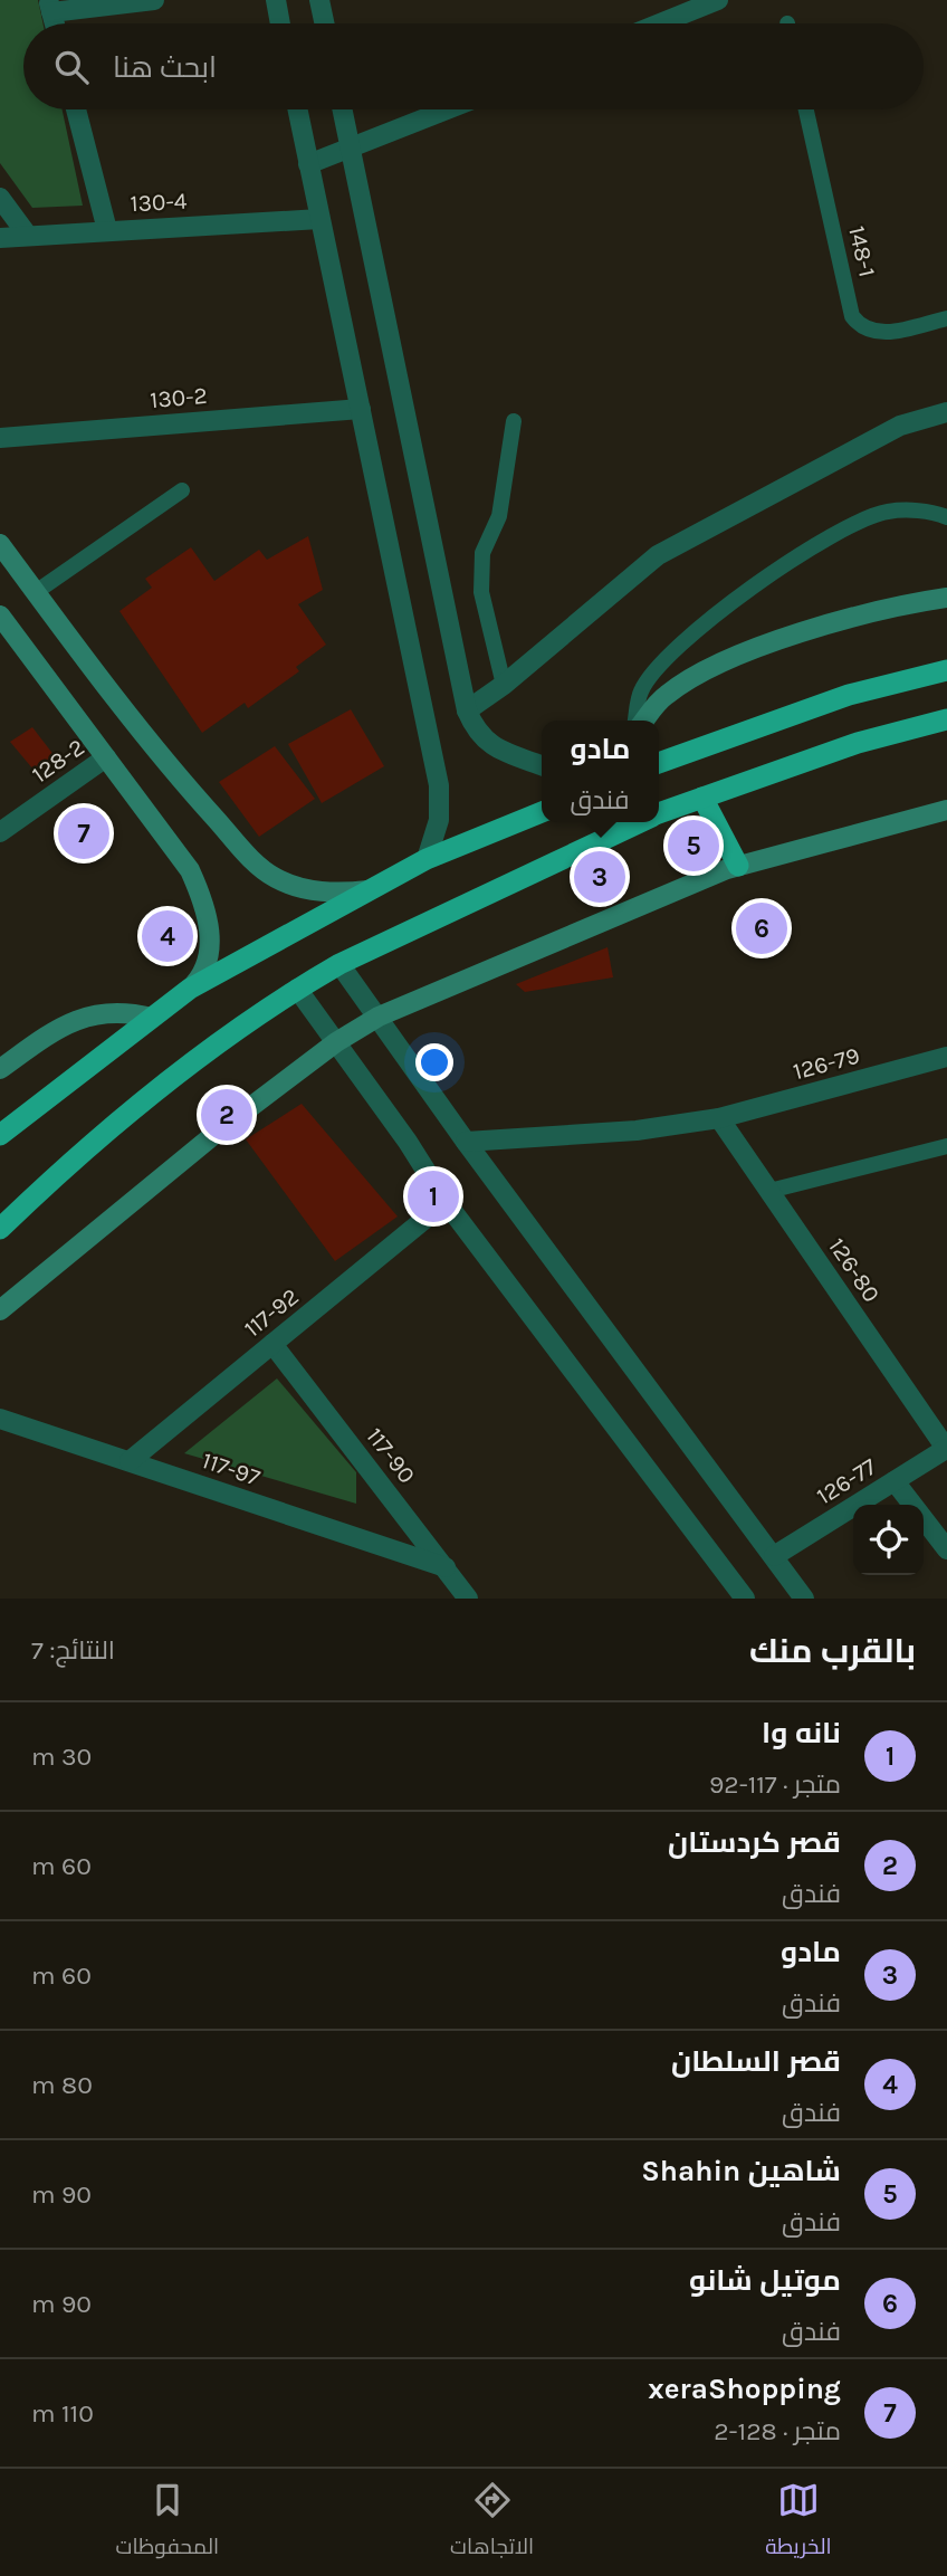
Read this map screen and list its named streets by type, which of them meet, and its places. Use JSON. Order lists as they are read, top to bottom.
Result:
{
  "streets": {
    "street": [
      "130-4",
      "130-2",
      "128-2",
      "126-79",
      "126-80",
      "117-92",
      "117-90",
      "117-97",
      "126-77"
    ],
    "lane": ["148-1"]
  },
  "crossings": [
    ["126-79", "126-80"],
    ["126-80", "126-77"],
    ["117-92", "117-90"],
    ["117-92", "117-97"],
    ["117-90", "117-97"]
  ],
  "page": {
    "search": "ابحث هنا",
    "popup": ["مادو", "فندق"],
    "pins": [
      "7",
      "5",
      "3",
      "6",
      "4",
      "2",
      "1"
    ],
    "heading": ["بالقرب منك", "النتائج: 7"],
    "list": [
      {
        "mark": "1",
        "name": "نانه وا",
        "note": "متجر · 117-92",
        "value": "30 m"
      },
      {
        "mark": "2",
        "name": "قصر كردستان",
        "note": "فندق",
        "value": "60 m"
      },
      {
        "mark": "3",
        "name": "مادو",
        "note": "فندق",
        "value": "60 m"
      },
      {
        "mark": "4",
        "name": "قصر السلطان",
        "note": "فندق",
        "value": "80 m"
      },
      {
        "mark": "5",
        "name": "شاهین Shahin",
        "note": "فندق",
        "value": "90 m"
      },
      {
        "mark": "6",
        "name": "موتيل شانو",
        "note": "فندق",
        "value": "90 m"
      },
      {
        "mark": "7",
        "name": "xeraShopping",
        "note": "متجر · 128-2",
        "value": "110 m"
      }
    ],
    "nav": ["الخريطة", "الاتجاهات", "المحفوظات"]
  }
}
